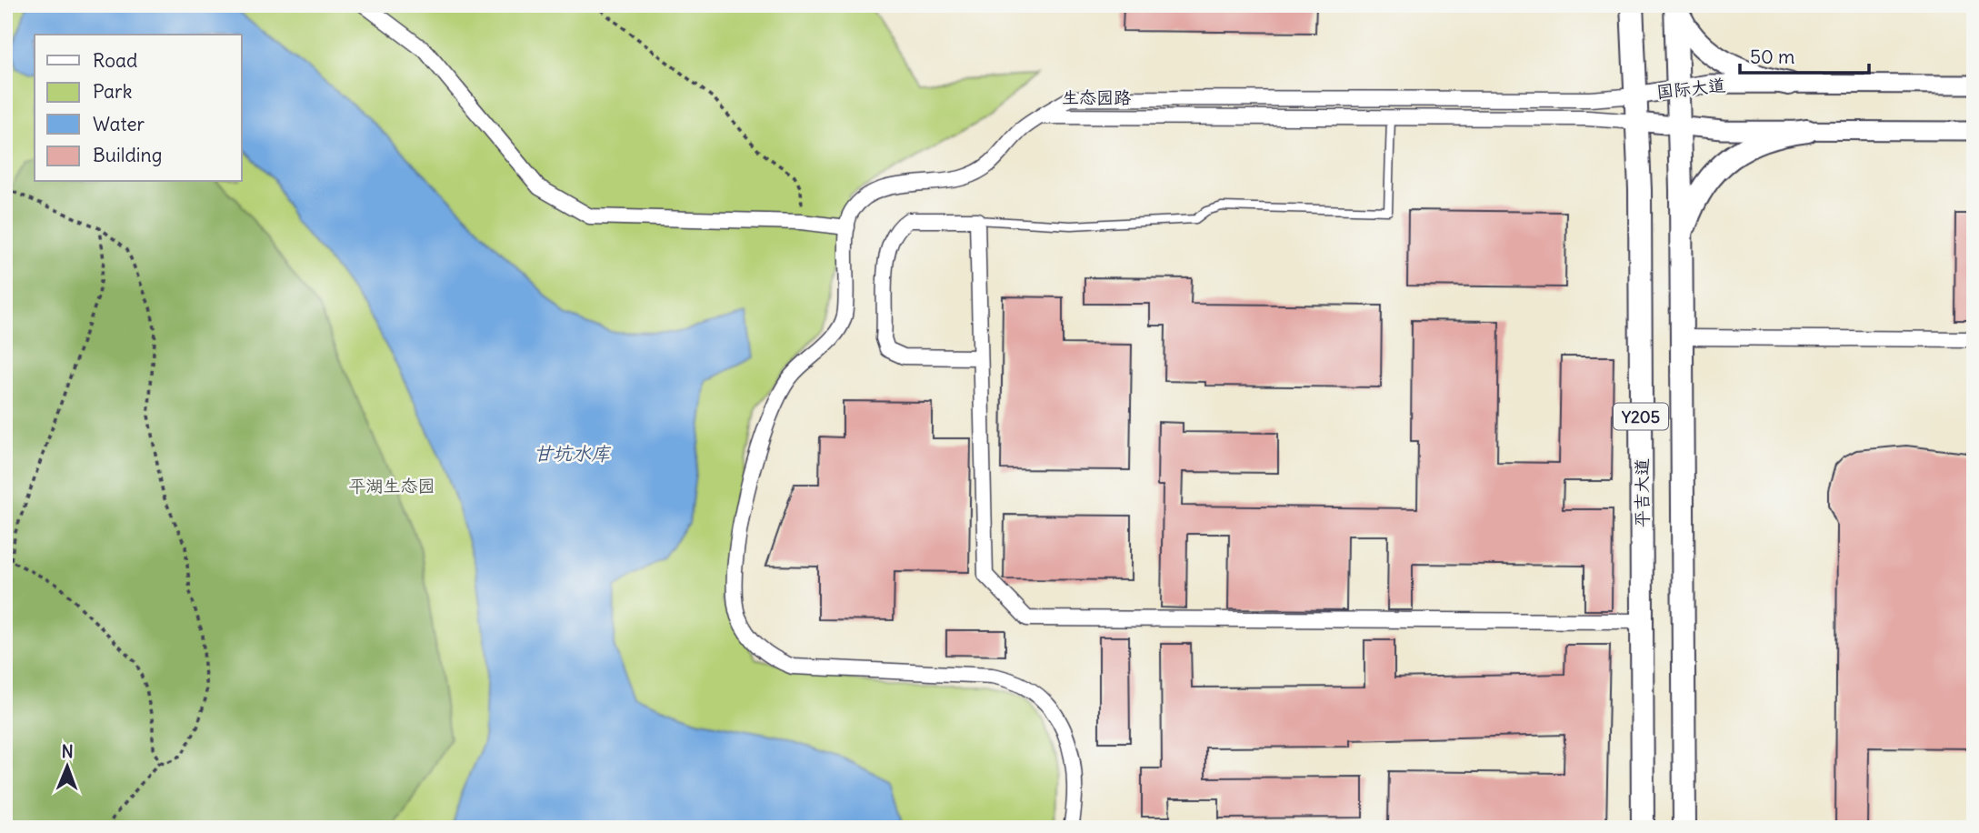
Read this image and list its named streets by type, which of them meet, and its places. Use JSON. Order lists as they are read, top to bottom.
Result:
{
  "streets": {
    "main road": ["Y205", "平吉大道"],
    "street": ["国际大道", "生态园路"]
  },
  "crossings": [
    ["国际大道", "生态园路"],
    ["国际大道", "Y205"],
    ["国际大道", "平吉大道"],
    ["生态园路", "平吉大道"]
  ],
  "water": ["甘坑水库"],
  "parks": ["平湖生态园"],
  "legend": [
    "Road",
    "Park",
    "Water",
    "Building"
  ],
  "scale_bar": "50 m",
  "north": "top"
}
